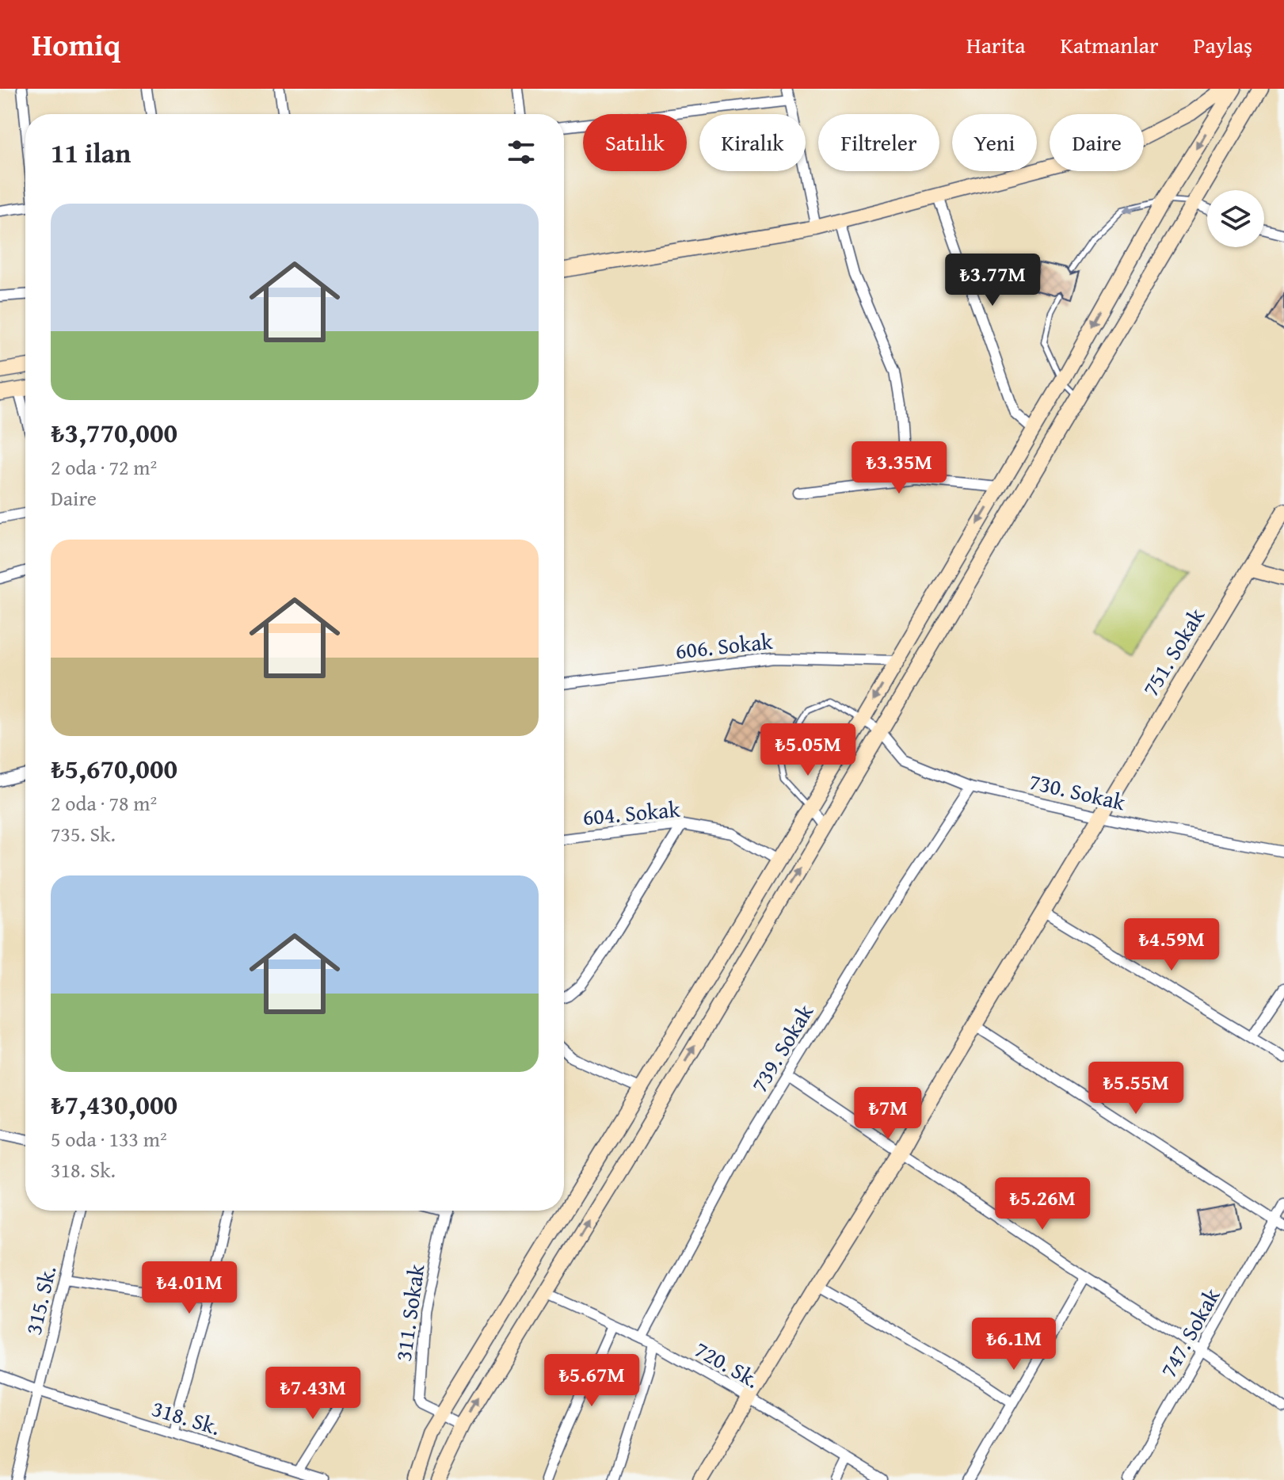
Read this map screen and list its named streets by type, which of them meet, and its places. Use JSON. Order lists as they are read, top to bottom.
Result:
{
  "streets": {
    "main road": ["751. Sokak"],
    "street": [
      "606. Sokak",
      "730. Sokak",
      "604. Sokak",
      "739. Sokak",
      "315. Sk.",
      "311. Sokak",
      "747. Sokak",
      "720. Sk.",
      "318. Sk."
    ]
  },
  "crossings": [
    ["751. Sokak", "730. Sokak"],
    ["751. Sokak", "720. Sk."],
    ["730. Sokak", "739. Sokak"],
    ["739. Sokak", "720. Sk."],
    ["315. Sk.", "318. Sk."]
  ],
  "page": {
    "header": "Homiq",
    "nav": ["Harita", "Katmanlar", "Paylaş"],
    "chip": [
      "Satılık",
      "Kiralık",
      "Filtreler",
      "Yeni",
      "Daire"
    ],
    "heading": "11 ilan",
    "list": [
      {
        "name": "₺3,770,000",
        "note": "2 oda · 72 m² · Daire"
      },
      {
        "name": "₺5,670,000",
        "note": "2 oda · 78 m² · 735. Sk."
      },
      {
        "name": "₺7,430,000",
        "note": "5 oda · 133 m² · 318. Sk."
      }
    ],
    "price": [
      "₺3.77M",
      "₺3.35M",
      "₺5.05M",
      "₺4.59M",
      "₺5.55M",
      "₺7M",
      "₺5.26M",
      "₺4.01M",
      "₺6.1M",
      "₺5.67M",
      "₺7.43M"
    ]
  }
}
